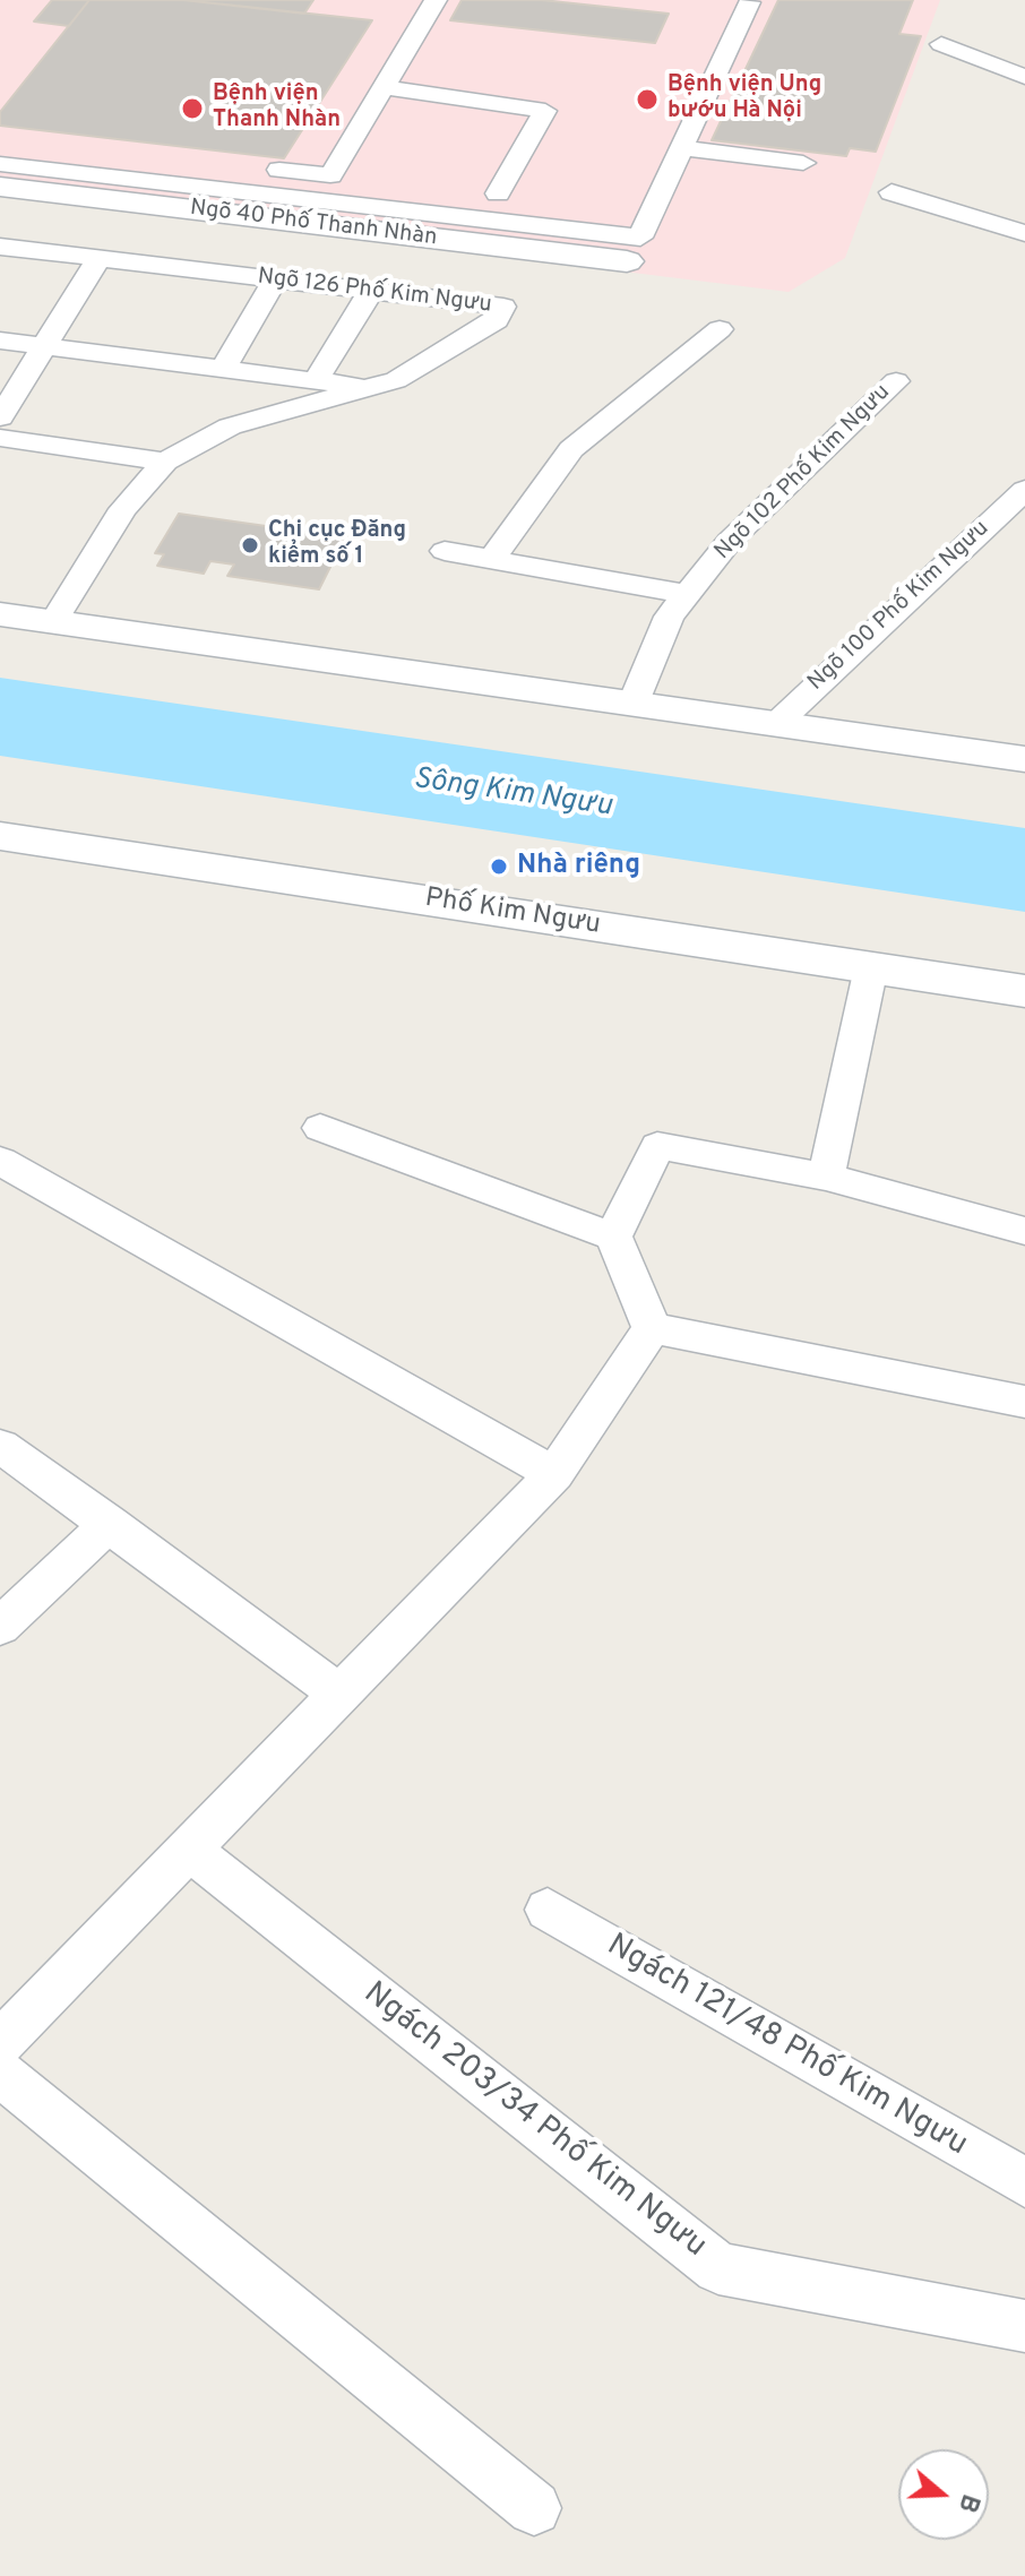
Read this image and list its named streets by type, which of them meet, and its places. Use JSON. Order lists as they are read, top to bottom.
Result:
{
  "streets": {
    "main road": ["Ngõ 40 Phố Thanh Nhàn", "Phố Kim Ngưu"],
    "lane": [
      "Ngõ 126 Phố Kim Ngưu",
      "Ngõ 102 Phố Kim Ngưu",
      "Ngõ 100 Phố Kim Ngưu",
      "Ngách 121/48 Phố Kim Ngưu",
      "Ngách 203/34 Phố Kim Ngưu"
    ]
  },
  "water": ["Sông Kim Ngưu"],
  "places": [
    "Bệnh viện Ung bướu Hà Nội",
    "Bệnh viện Thanh Nhàn",
    "Chi cục Đăng kiểm số 1",
    "Nhà riêng"
  ],
  "north": "right"
}
